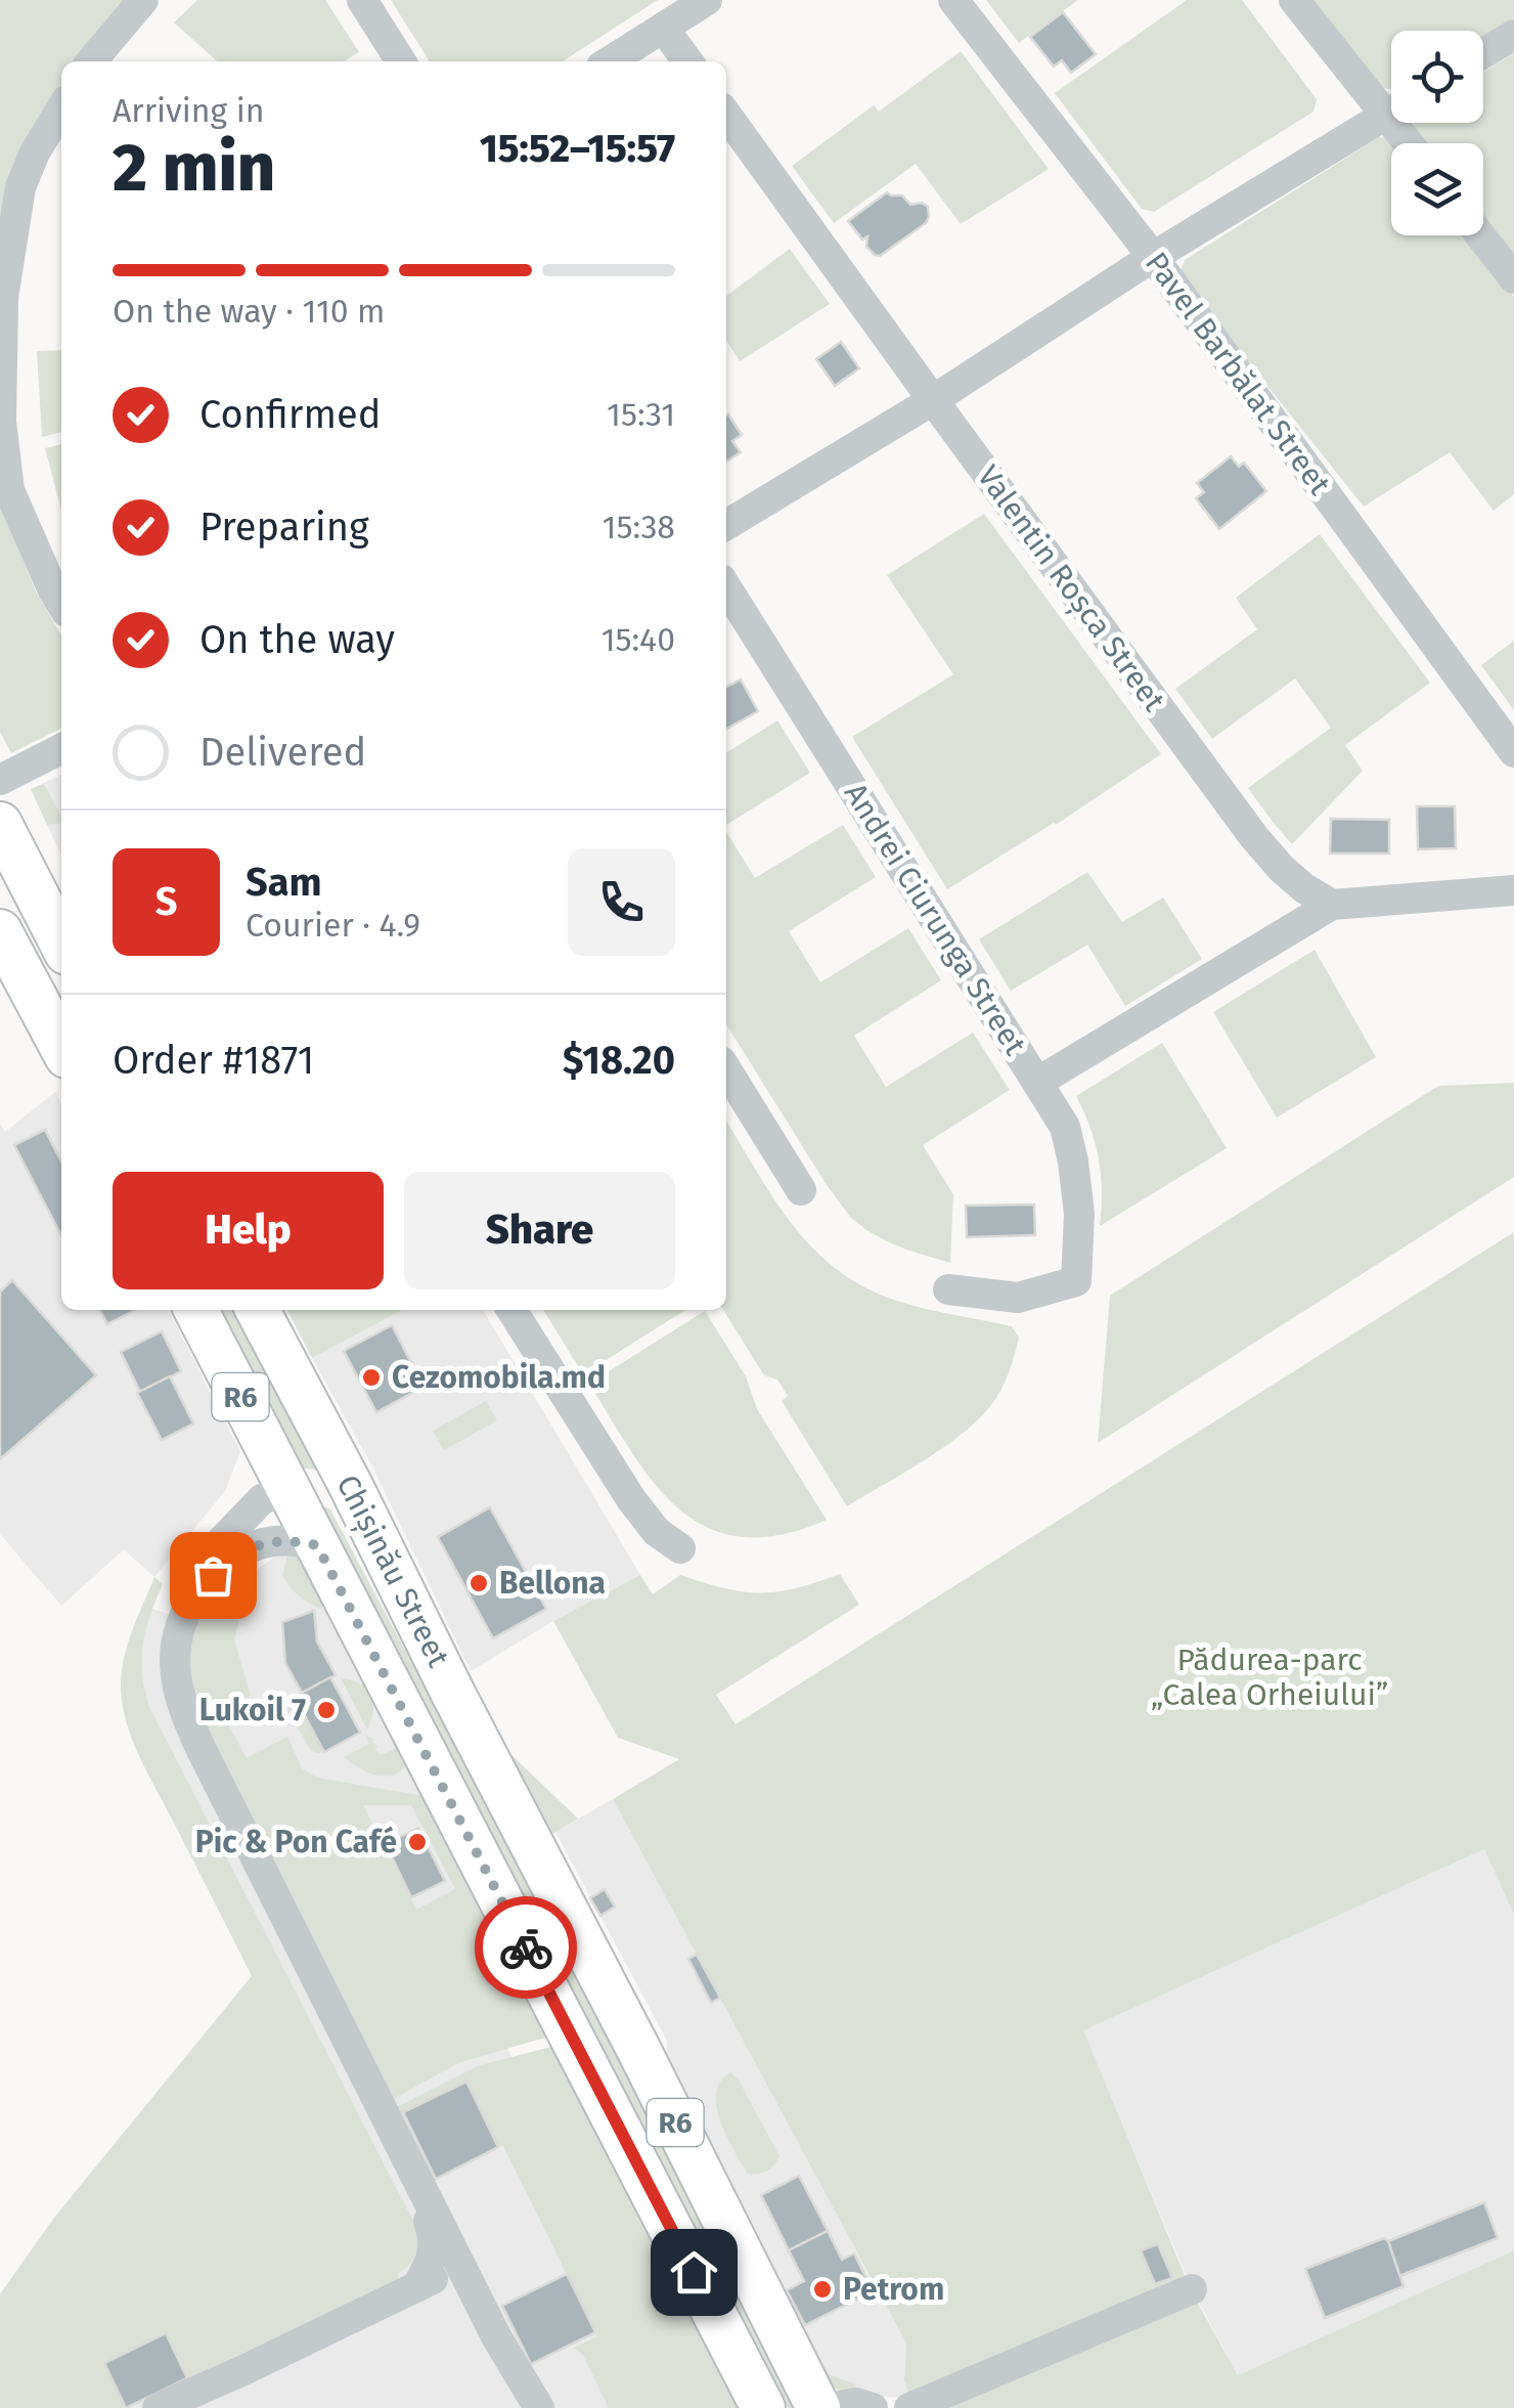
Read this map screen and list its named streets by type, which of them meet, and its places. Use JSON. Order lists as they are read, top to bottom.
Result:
{
  "streets": {
    "highway": ["R6", "Chișinău Street"],
    "street": ["Pavel Barbălat Street", "Valentin Roșca Street", "Andrei Ciurunga Street"]
  },
  "crossings": [
    ["R6", "Chișinău Street"]
  ],
  "parks": ["Pădurea-parc „Calea Orheiului”"],
  "places": [
    "Cezomobila.md",
    "Bellona",
    "Lukoil 7",
    "Pic & Pon Café",
    "Petrom"
  ],
  "page": {
    "heading": ["2 min", "Arriving in", "15:52–15:57"],
    "panel": [
      "Sam",
      "Courier · 4.9",
      "Order #1871",
      "$18.20"
    ],
    "bar": "On the way · 110 m",
    "list": [
      ["Confirmed", "15:31"],
      ["Preparing", "15:38"],
      ["On the way", "15:40"],
      "Delivered"
    ],
    "round": "S",
    "buttons": ["Help", "Share"]
  }
}
